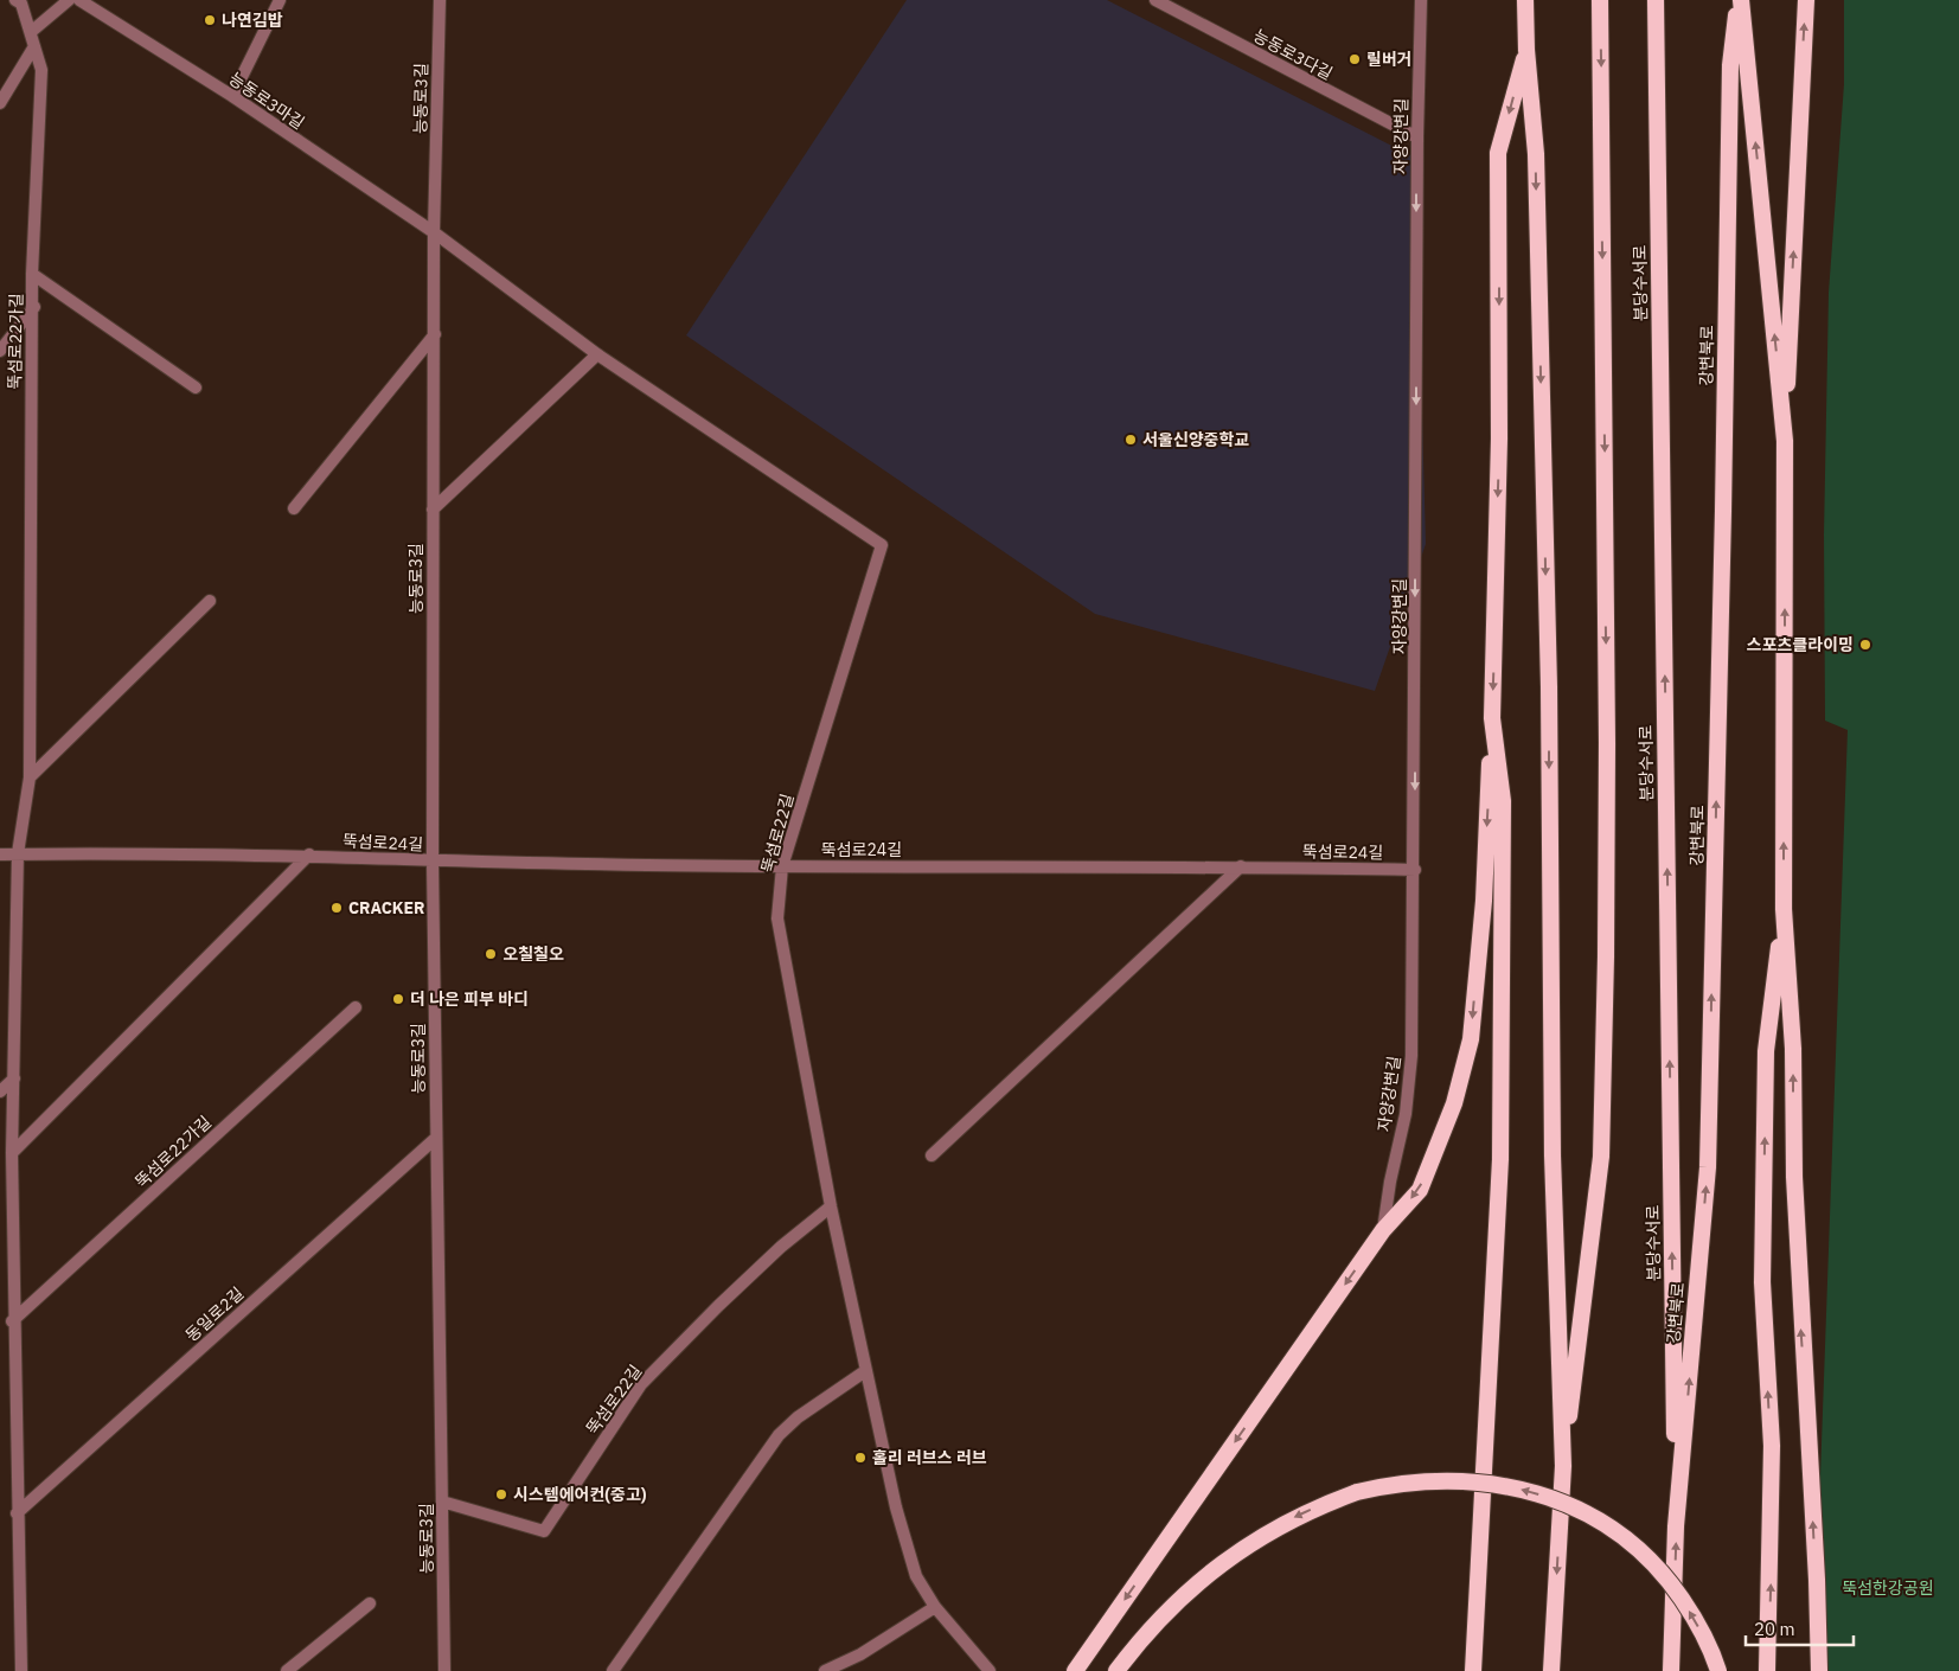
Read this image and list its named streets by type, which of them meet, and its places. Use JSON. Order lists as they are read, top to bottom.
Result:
{
  "streets": {
    "highway": ["분당수서로", "강변북로"],
    "street": [
      "능동로3다길",
      "능동로3길",
      "능동로3마길",
      "자양강변길",
      "뚝섬로22가길",
      "뚝섬로22길",
      "뚝섬로24길",
      "동일로2길"
    ]
  },
  "crossings": [
    ["능동로3다길", "자양강변길"],
    ["능동로3길", "능동로3마길"],
    ["능동로3길", "뚝섬로22길"],
    ["능동로3길", "뚝섬로24길"],
    ["능동로3길", "동일로2길"],
    ["자양강변길", "뚝섬로24길"],
    ["분당수서로", "강변북로"],
    ["뚝섬로22가길", "뚝섬로24길"],
    ["뚝섬로22가길", "동일로2길"],
    ["뚝섬로22길", "뚝섬로24길"]
  ],
  "one_way": ["자양강변길"],
  "parks": ["뚝섬한강공원"],
  "places": [
    "나연김밥",
    "릴버거",
    "서울신양중학교",
    "스포츠클라이밍",
    "CRACKER",
    "오칠칠오",
    "더 나은 피부 바디",
    "홀리 러브스 러브",
    "시스템에어컨(중고)"
  ],
  "scale_bar": "20 m"
}
